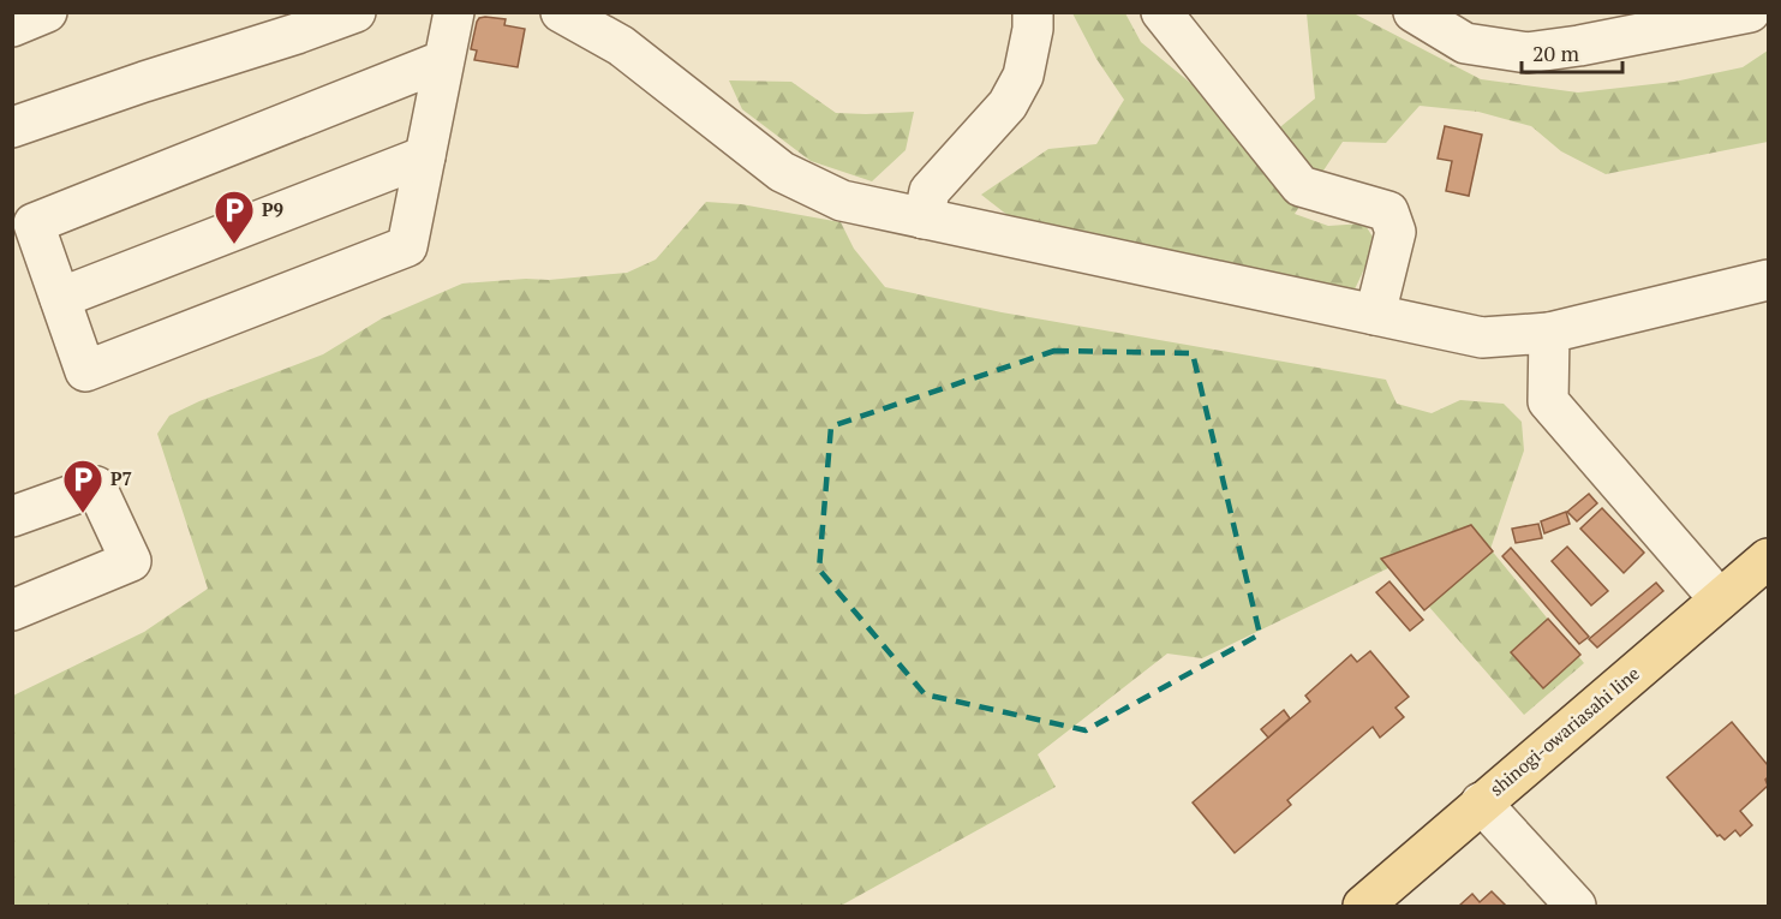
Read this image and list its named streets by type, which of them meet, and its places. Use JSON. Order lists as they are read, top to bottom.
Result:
{
  "streets": {
    "main road": ["shinogi-owariasahi line"]
  },
  "places": {
    "parking": ["P9", "P7"]
  },
  "scale_bar": "20 m"
}
